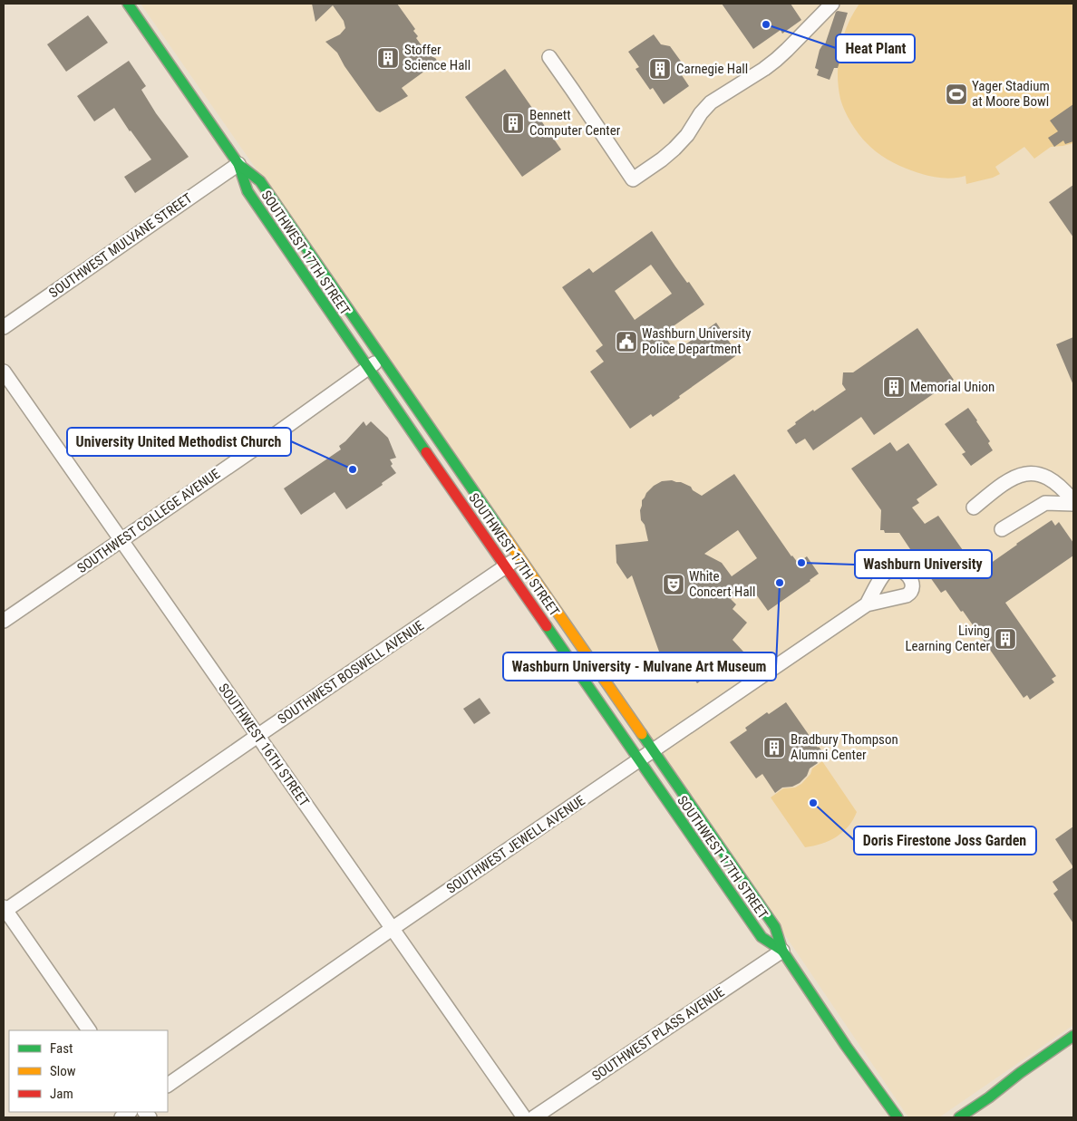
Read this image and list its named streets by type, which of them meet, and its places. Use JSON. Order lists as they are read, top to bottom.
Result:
{
  "streets": {
    "main road": ["SOUTHWEST 17TH STREET"],
    "street": [
      "SOUTHWEST MULVANE STREET",
      "SOUTHWEST COLLEGE AVENUE",
      "SOUTHWEST BOSWELL AVENUE",
      "SOUTHWEST 16TH STREET",
      "SOUTHWEST JEWELL AVENUE",
      "SOUTHWEST PLASS AVENUE"
    ]
  },
  "crossings": [
    ["SOUTHWEST MULVANE STREET", "SOUTHWEST 17TH STREET"],
    ["SOUTHWEST 17TH STREET", "SOUTHWEST COLLEGE AVENUE"],
    ["SOUTHWEST 17TH STREET", "SOUTHWEST BOSWELL AVENUE"],
    ["SOUTHWEST 17TH STREET", "SOUTHWEST JEWELL AVENUE"],
    ["SOUTHWEST 17TH STREET", "SOUTHWEST PLASS AVENUE"],
    ["SOUTHWEST COLLEGE AVENUE", "SOUTHWEST 16TH STREET"],
    ["SOUTHWEST BOSWELL AVENUE", "SOUTHWEST 16TH STREET"],
    ["SOUTHWEST 16TH STREET", "SOUTHWEST JEWELL AVENUE"]
  ],
  "places": {
    "other": [
      "Heat Plant",
      "University United Methodist Church",
      "Washburn University",
      "Washburn University - Mulvane Art Museum",
      "Doris Firestone Joss Garden"
    ],
    "building": [
      "Stoffer Science Hall",
      "Carnegie Hall",
      "Bennett Computer Center",
      "Memorial Union",
      "Living Learning Center",
      "Bradbury Thompson Alumni Center"
    ],
    "sports": ["Yager Stadium at Moore Bowl"],
    "public building": ["Washburn University Police Department"],
    "theatre": ["White Concert Hall"]
  },
  "legend": ["Fast", "Slow", "Jam"]
}
